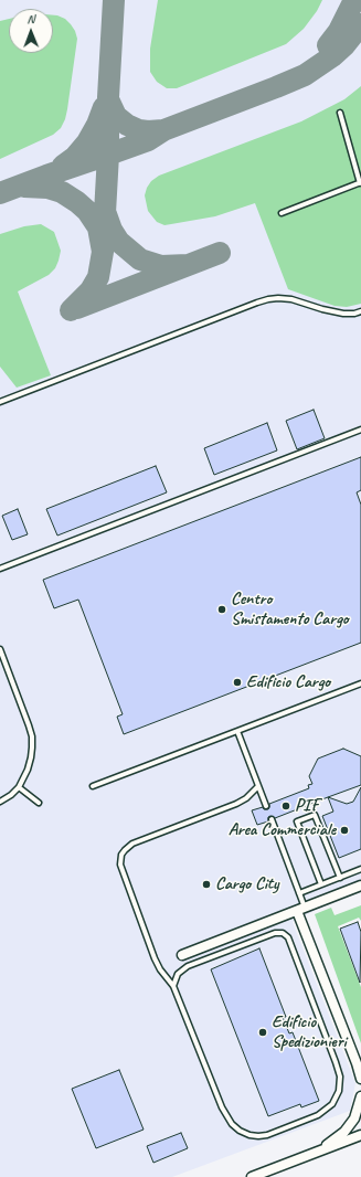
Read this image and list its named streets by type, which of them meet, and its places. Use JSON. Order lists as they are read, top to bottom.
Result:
{
  "places": [
    "Centro Smistamento Cargo",
    "Edificio Cargo",
    "PIF",
    "Area Commerciale",
    "Cargo City",
    "Edificio Spedizionieri"
  ],
  "north": "top"
}
